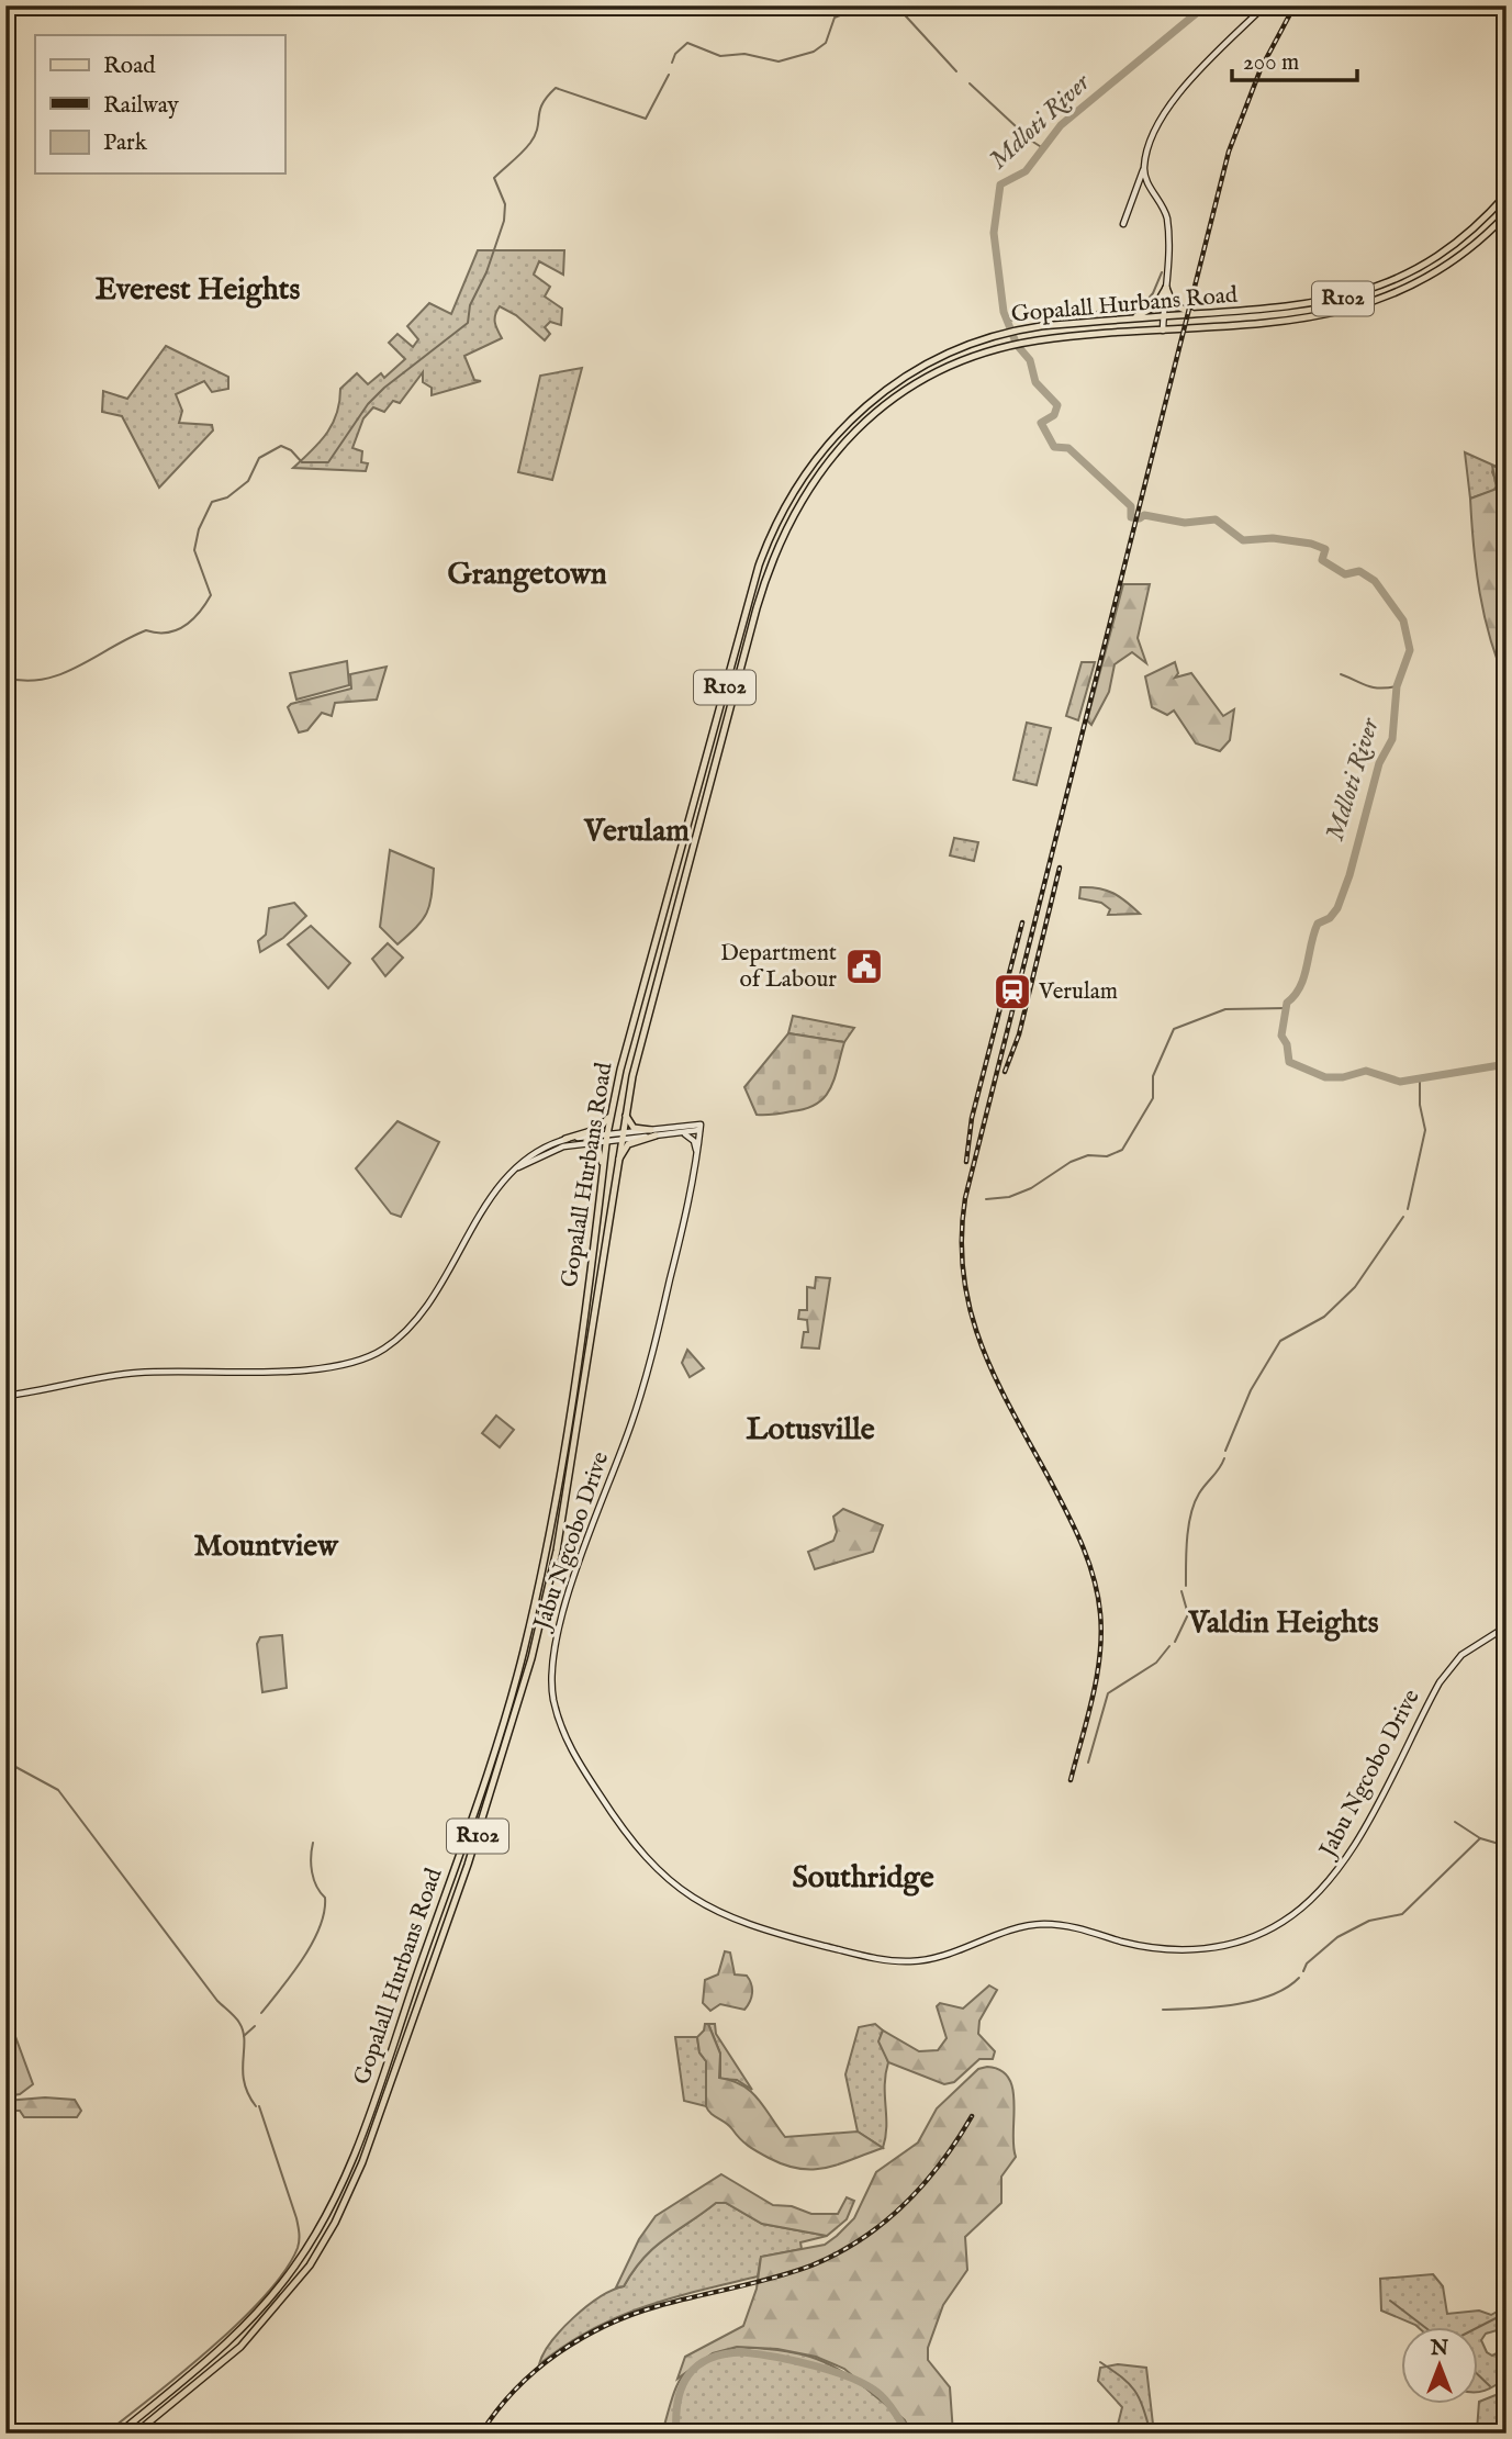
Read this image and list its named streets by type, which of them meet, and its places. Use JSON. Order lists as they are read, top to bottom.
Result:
{
  "streets": {
    "main road": ["R102", "Gopalall Hurbans Road", "Jabu Ngcobo Drive"]
  },
  "districts": [
    "Everest Heights",
    "Grangetown",
    "Verulam",
    "Lotusville",
    "Mountview",
    "Valdin Heights",
    "Southridge"
  ],
  "water": ["Mdloti River"],
  "places": {
    "public building": ["Department of Labour"],
    "station": ["Verulam"]
  },
  "legend": ["Road", "Railway", "Park"],
  "scale_bar": "200 m",
  "north": "top"
}
